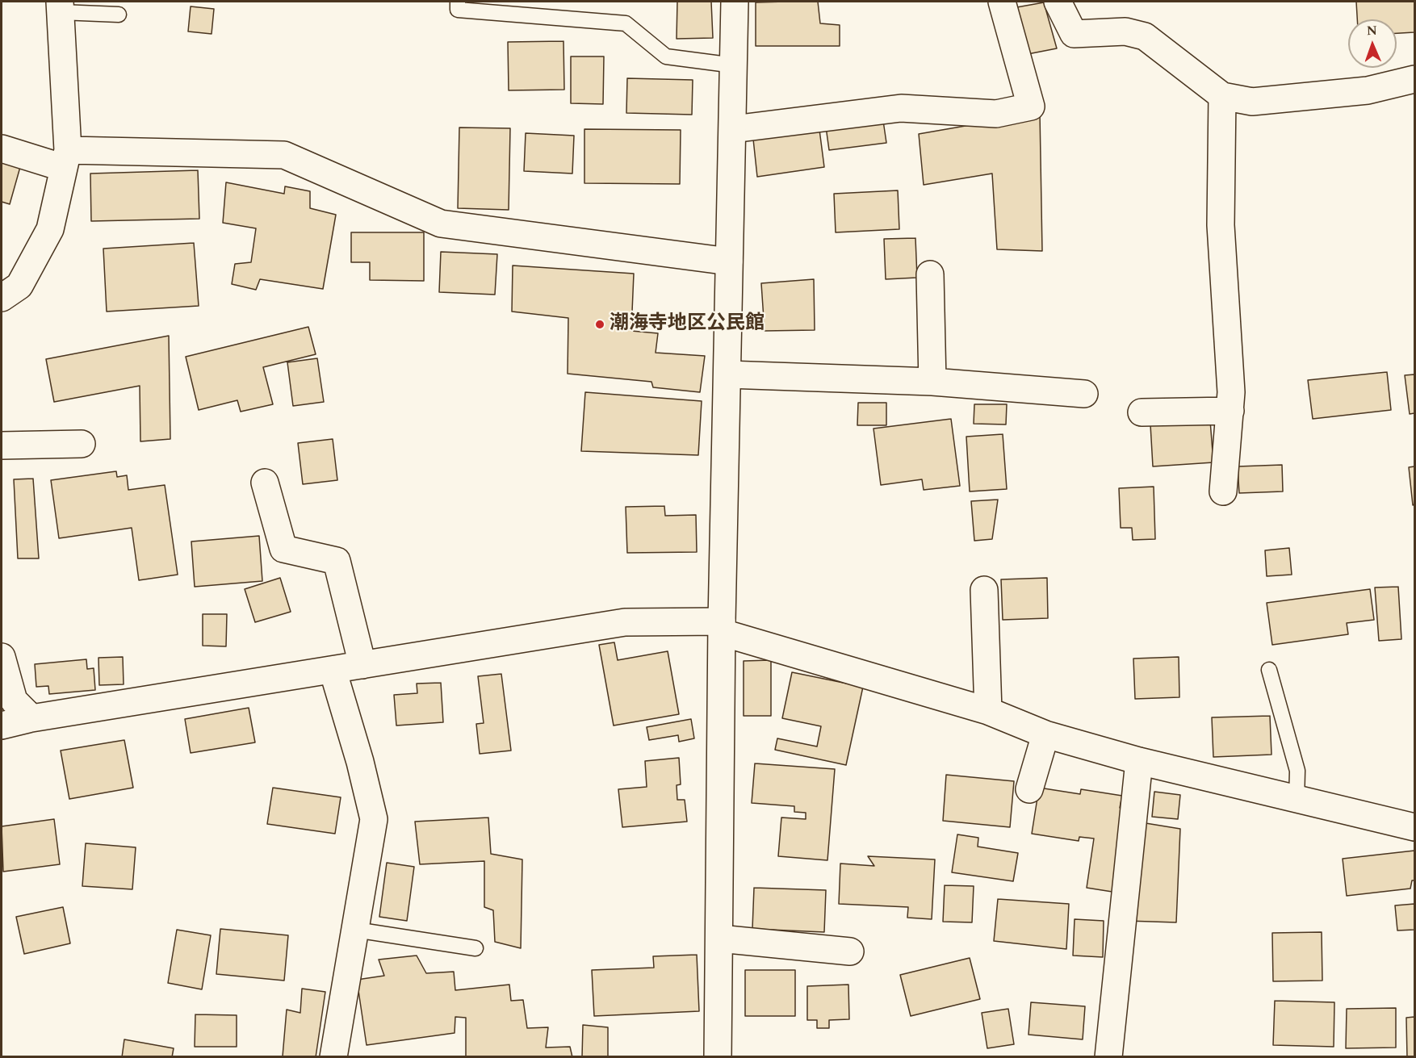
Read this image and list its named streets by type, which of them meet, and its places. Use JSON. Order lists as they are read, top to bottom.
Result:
{
  "places": ["潮海寺地区公民館"],
  "north": "top"
}
